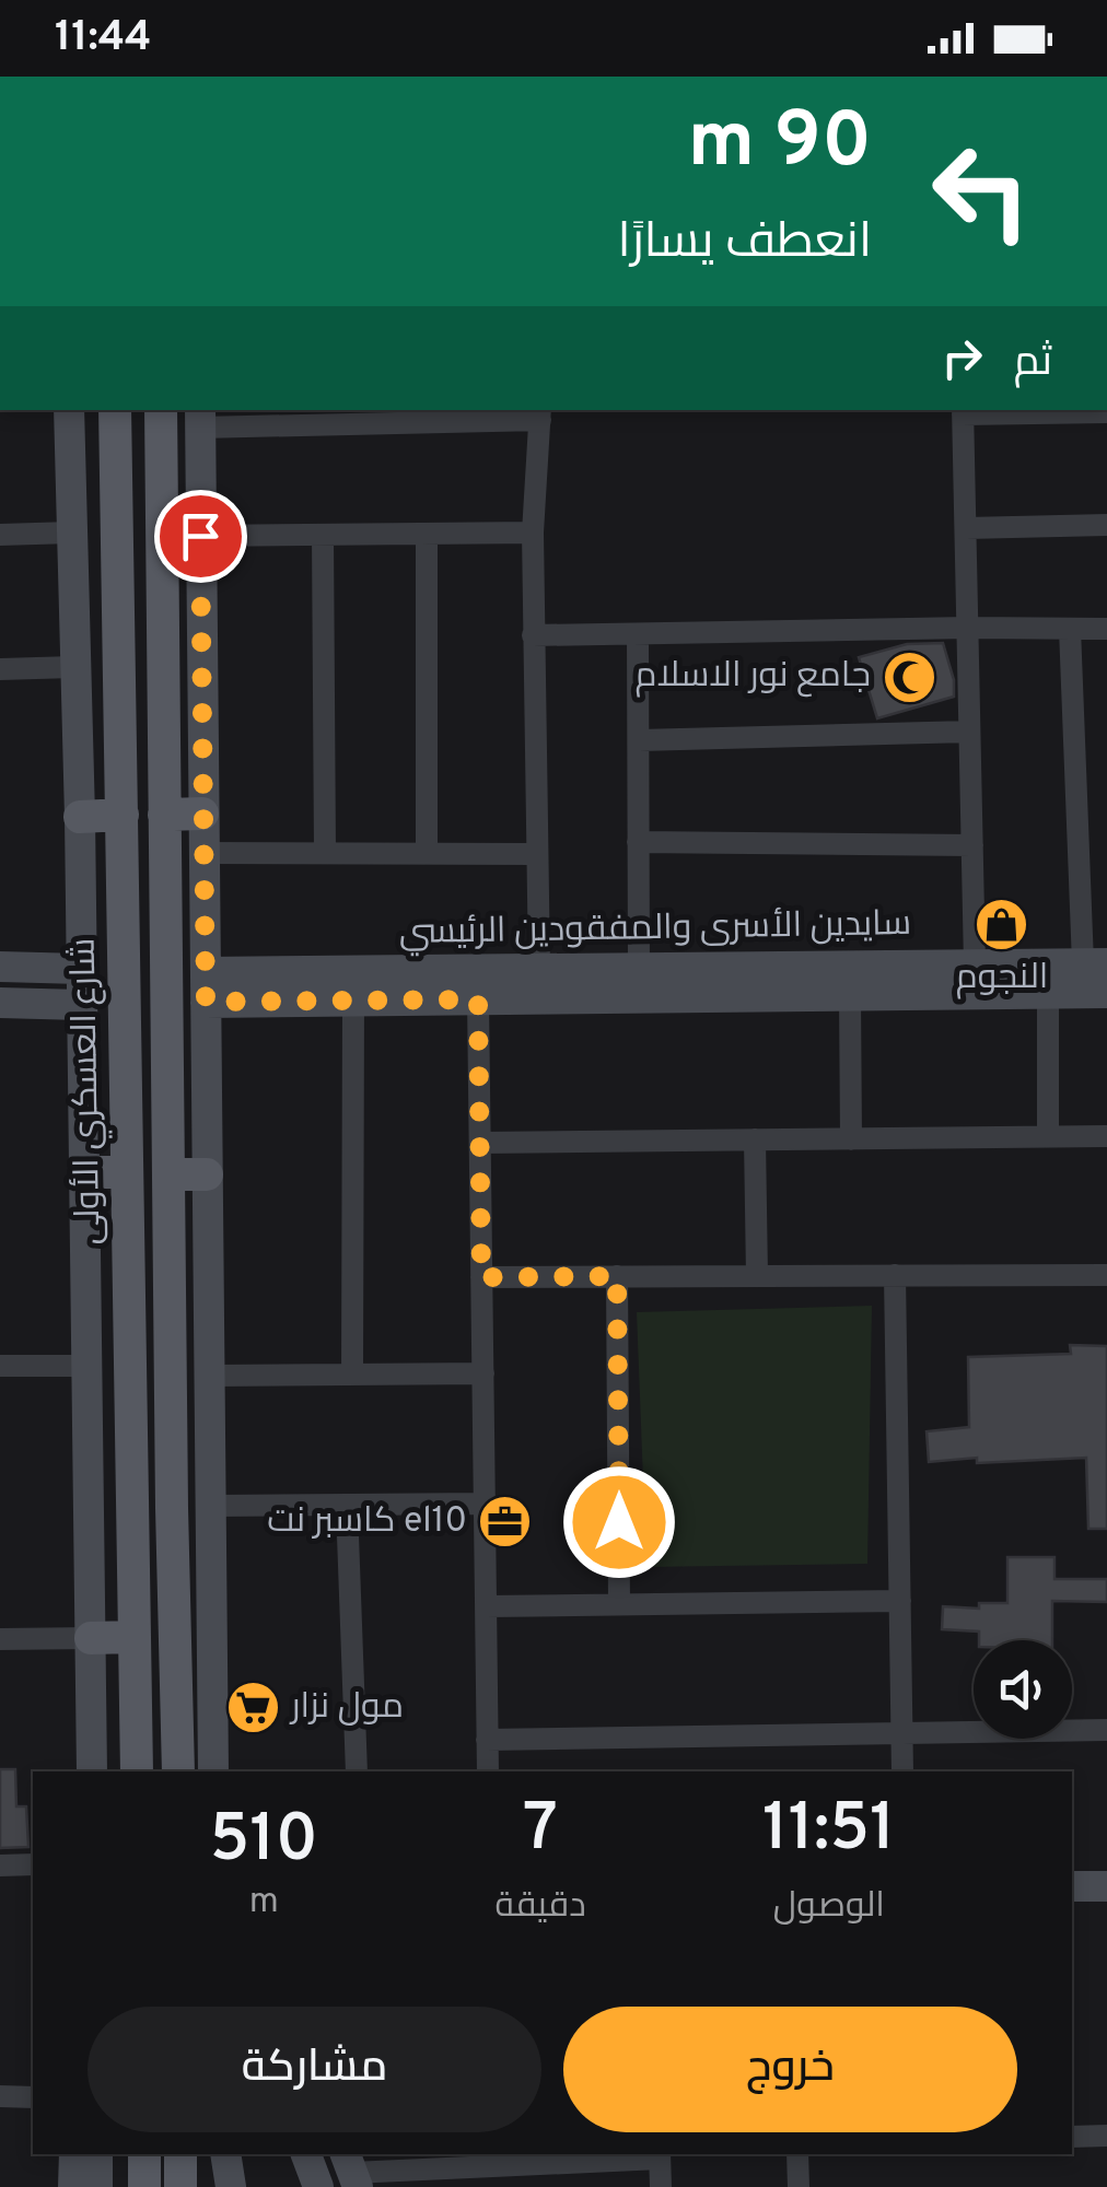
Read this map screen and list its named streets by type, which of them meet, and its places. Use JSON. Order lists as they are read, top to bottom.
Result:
{
  "streets": {
    "main road": ["شارع العسكري الأولى"],
    "street": ["سايدين الأسرى والمفقودين الرئيسي"]
  },
  "places": {
    "mosque": ["جامع نور الاسلام"],
    "shop": ["النجوم"],
    "office": ["كاسبر نت el10"],
    "supermarket": ["مول نزار"]
  },
  "page": {
    "status": "11:44",
    "turn": ["90 m", "انعطف يسارًا"],
    "then": "ثم",
    "eta": [
      "11:51",
      "الوصول",
      "7",
      "دقيقة",
      "510",
      "m"
    ],
    "buttons": ["خروج", "مشاركة"]
  }
}
